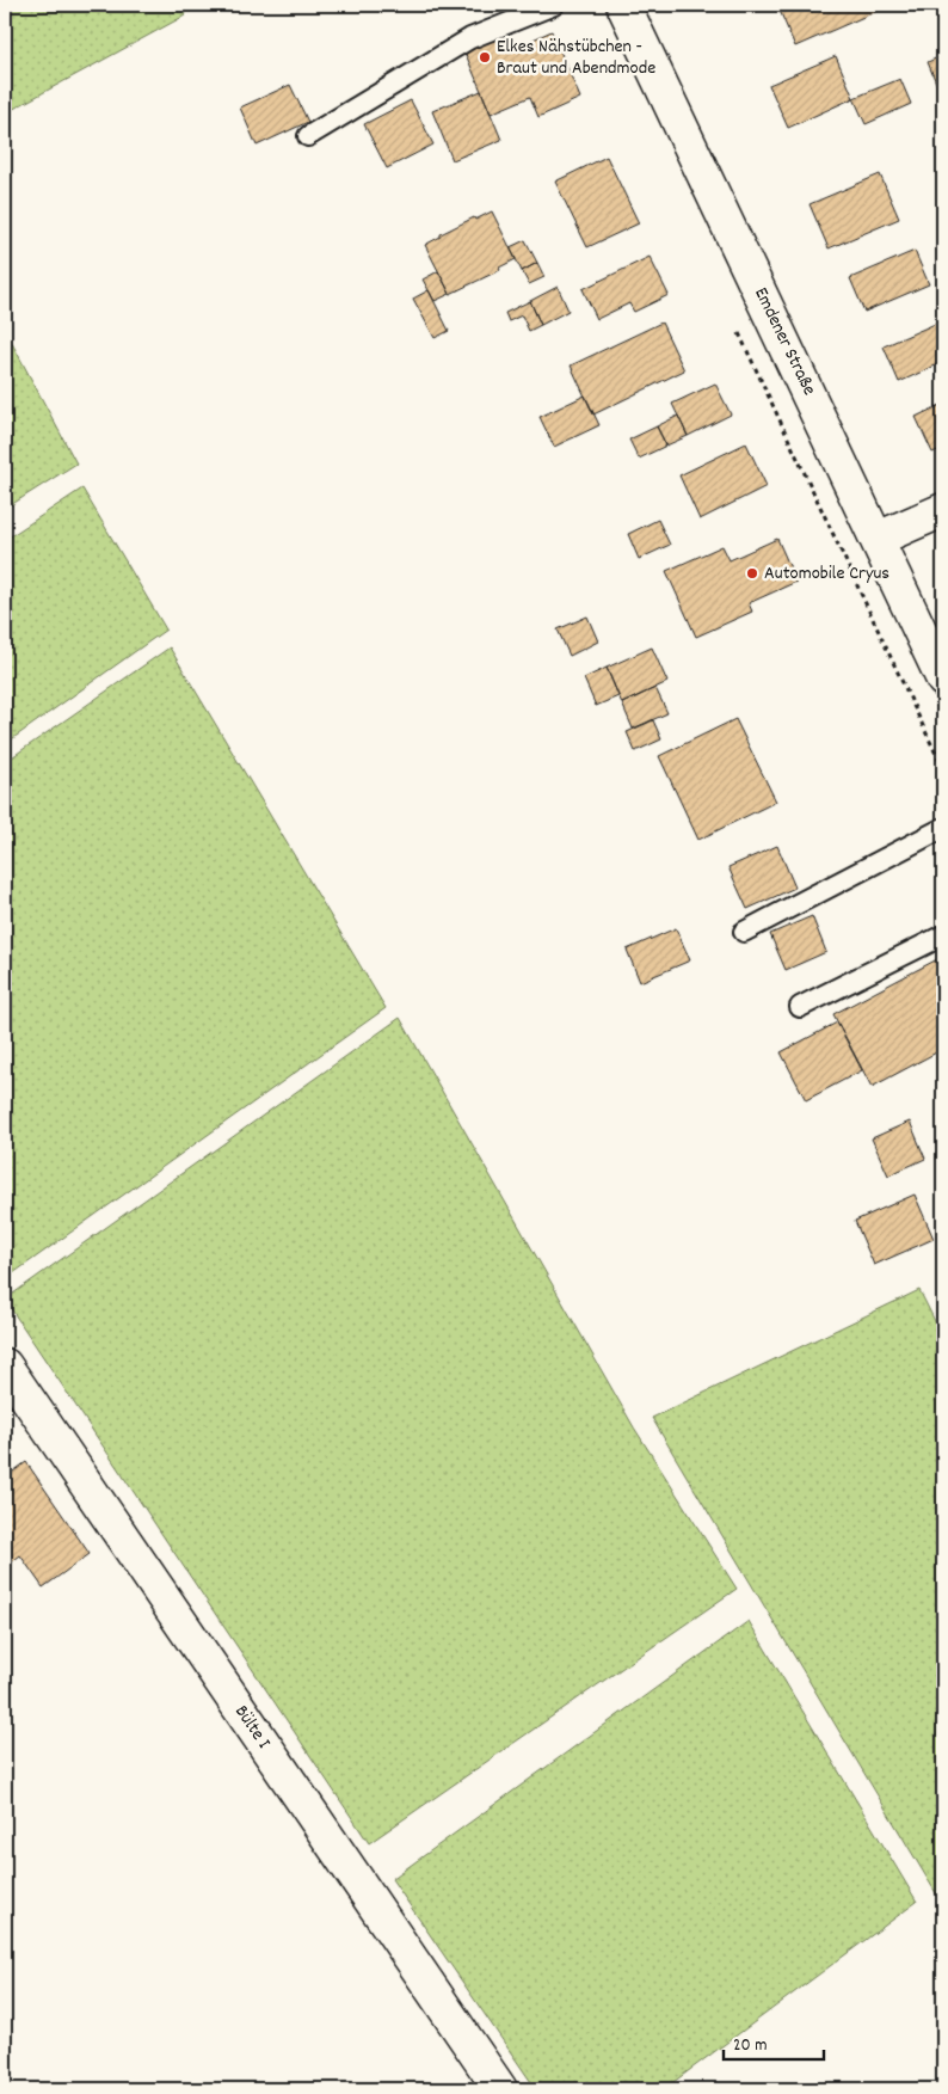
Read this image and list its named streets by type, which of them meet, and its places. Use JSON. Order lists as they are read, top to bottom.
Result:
{
  "streets": {
    "street": ["Emdener Straße", "Bülte I"]
  },
  "places": ["Elkes Nähstübchen - Braut und Abendmode", "Automobile Cryus"],
  "scale_bar": "20 m"
}
